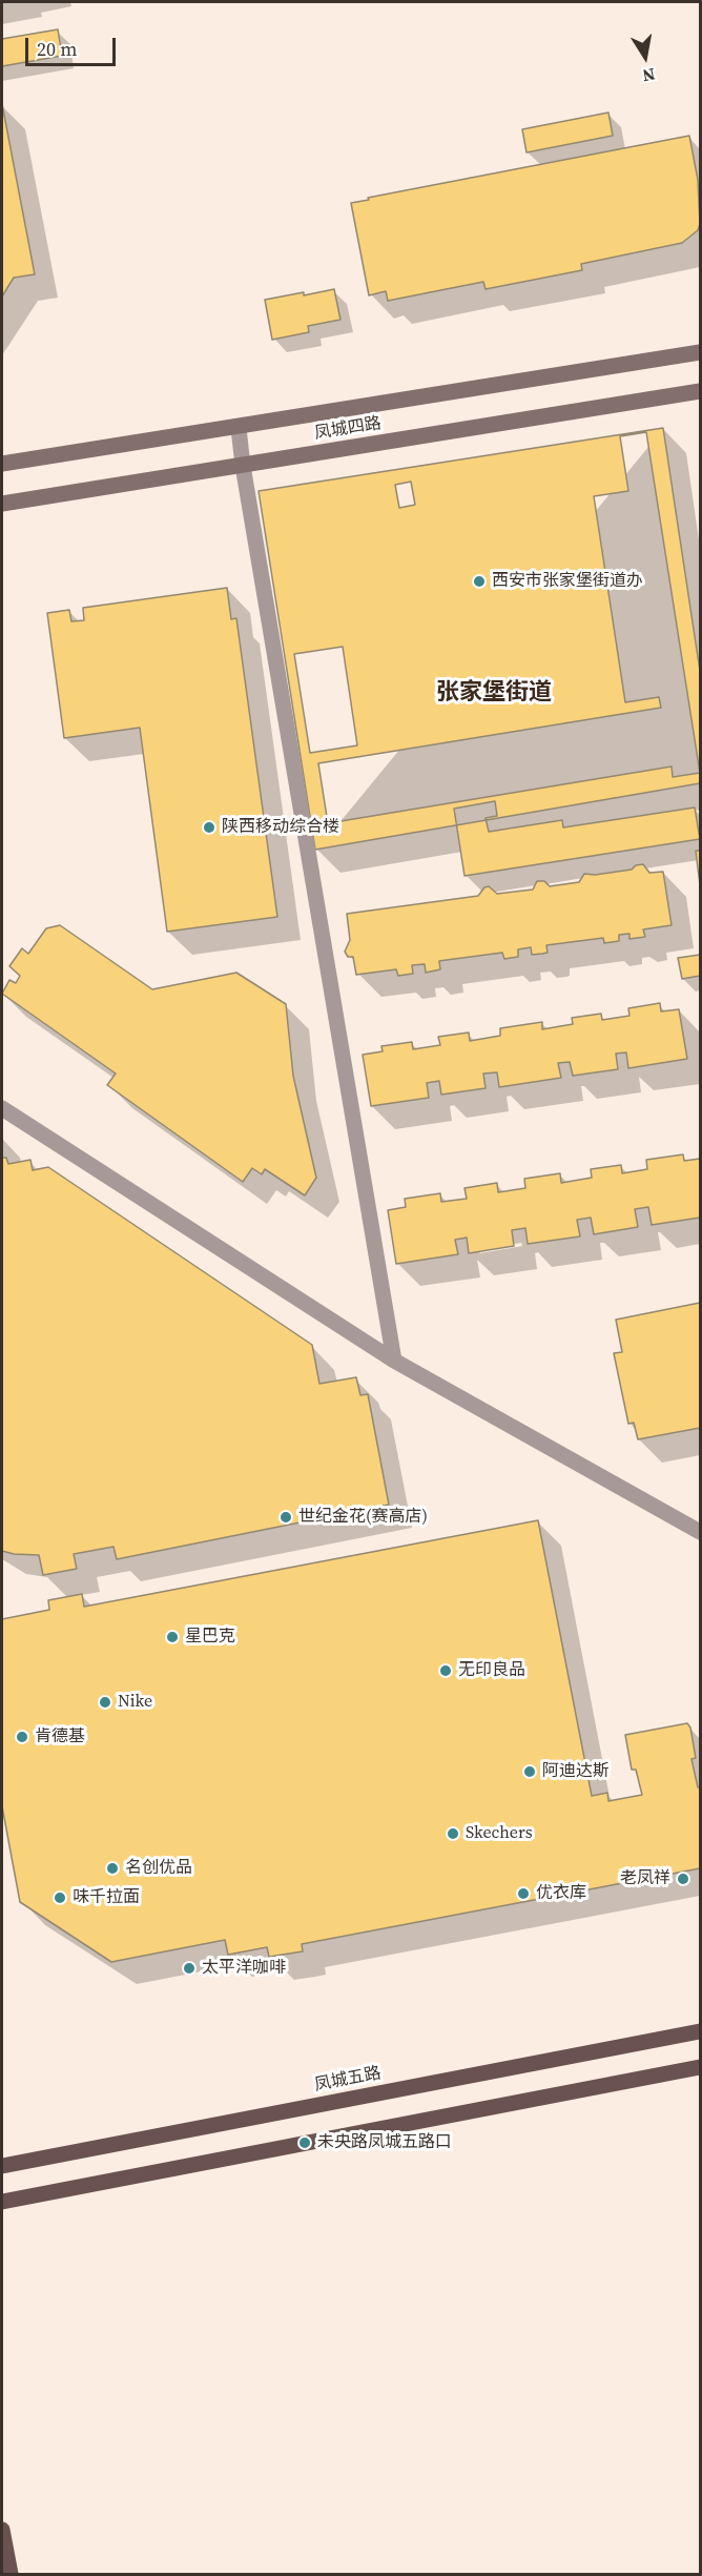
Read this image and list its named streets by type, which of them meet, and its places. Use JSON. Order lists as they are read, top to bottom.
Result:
{
  "streets": {
    "main road": ["凤城五路"],
    "street": ["凤城四路"]
  },
  "districts": ["张家堡街道"],
  "places": [
    "西安市张家堡街道办",
    "陕西移动综合楼",
    "世纪金花(赛高店)",
    "星巴克",
    "无印良品",
    "Nike",
    "肯德基",
    "阿迪达斯",
    "Skechers",
    "名创优品",
    "老凤祥",
    "优衣库",
    "味千拉面",
    "太平洋咖啡",
    "未央路凤城五路口"
  ],
  "scale_bar": "20 m",
  "north": "bottom"
}
